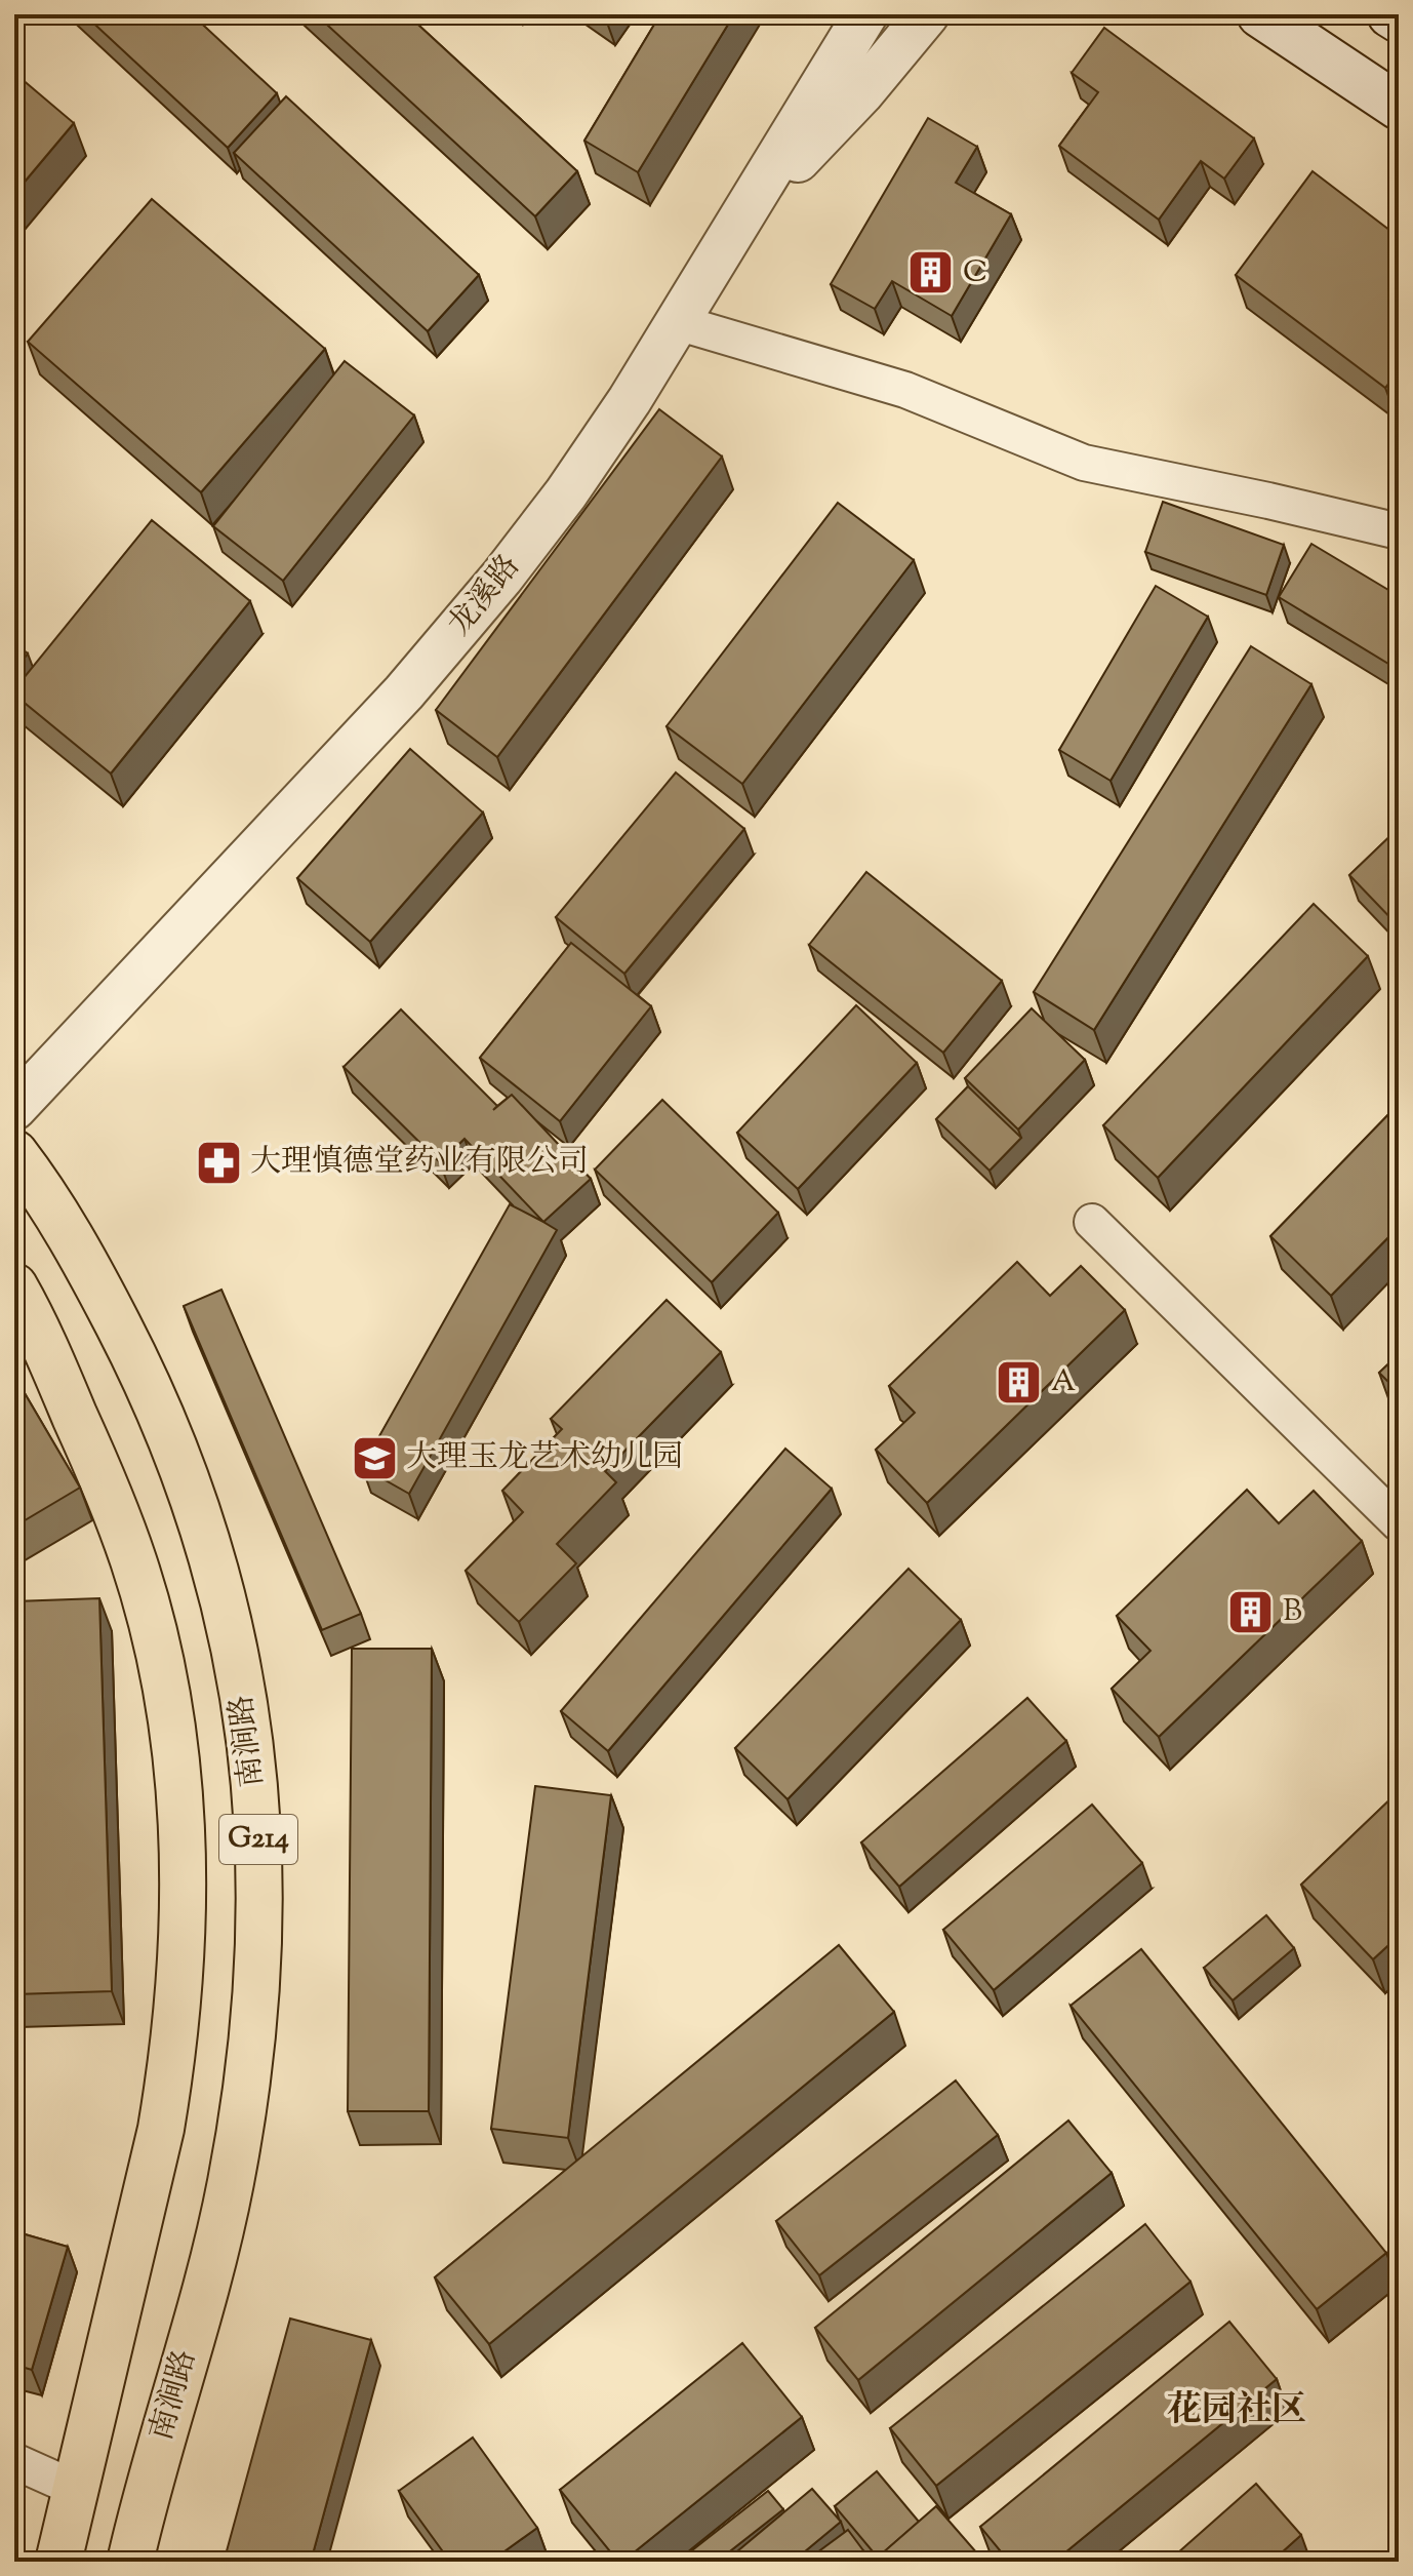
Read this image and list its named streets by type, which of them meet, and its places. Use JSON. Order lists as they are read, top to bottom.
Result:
{
  "streets": {
    "highway": ["南涧路", "G214"],
    "street": ["龙溪路"]
  },
  "districts": ["花园社区"],
  "places": {
    "building": ["C", "A", "B"],
    "pharmacy": ["大理慎德堂药业有限公司"],
    "school or university": ["大理玉龙艺术幼儿园"]
  }
}
